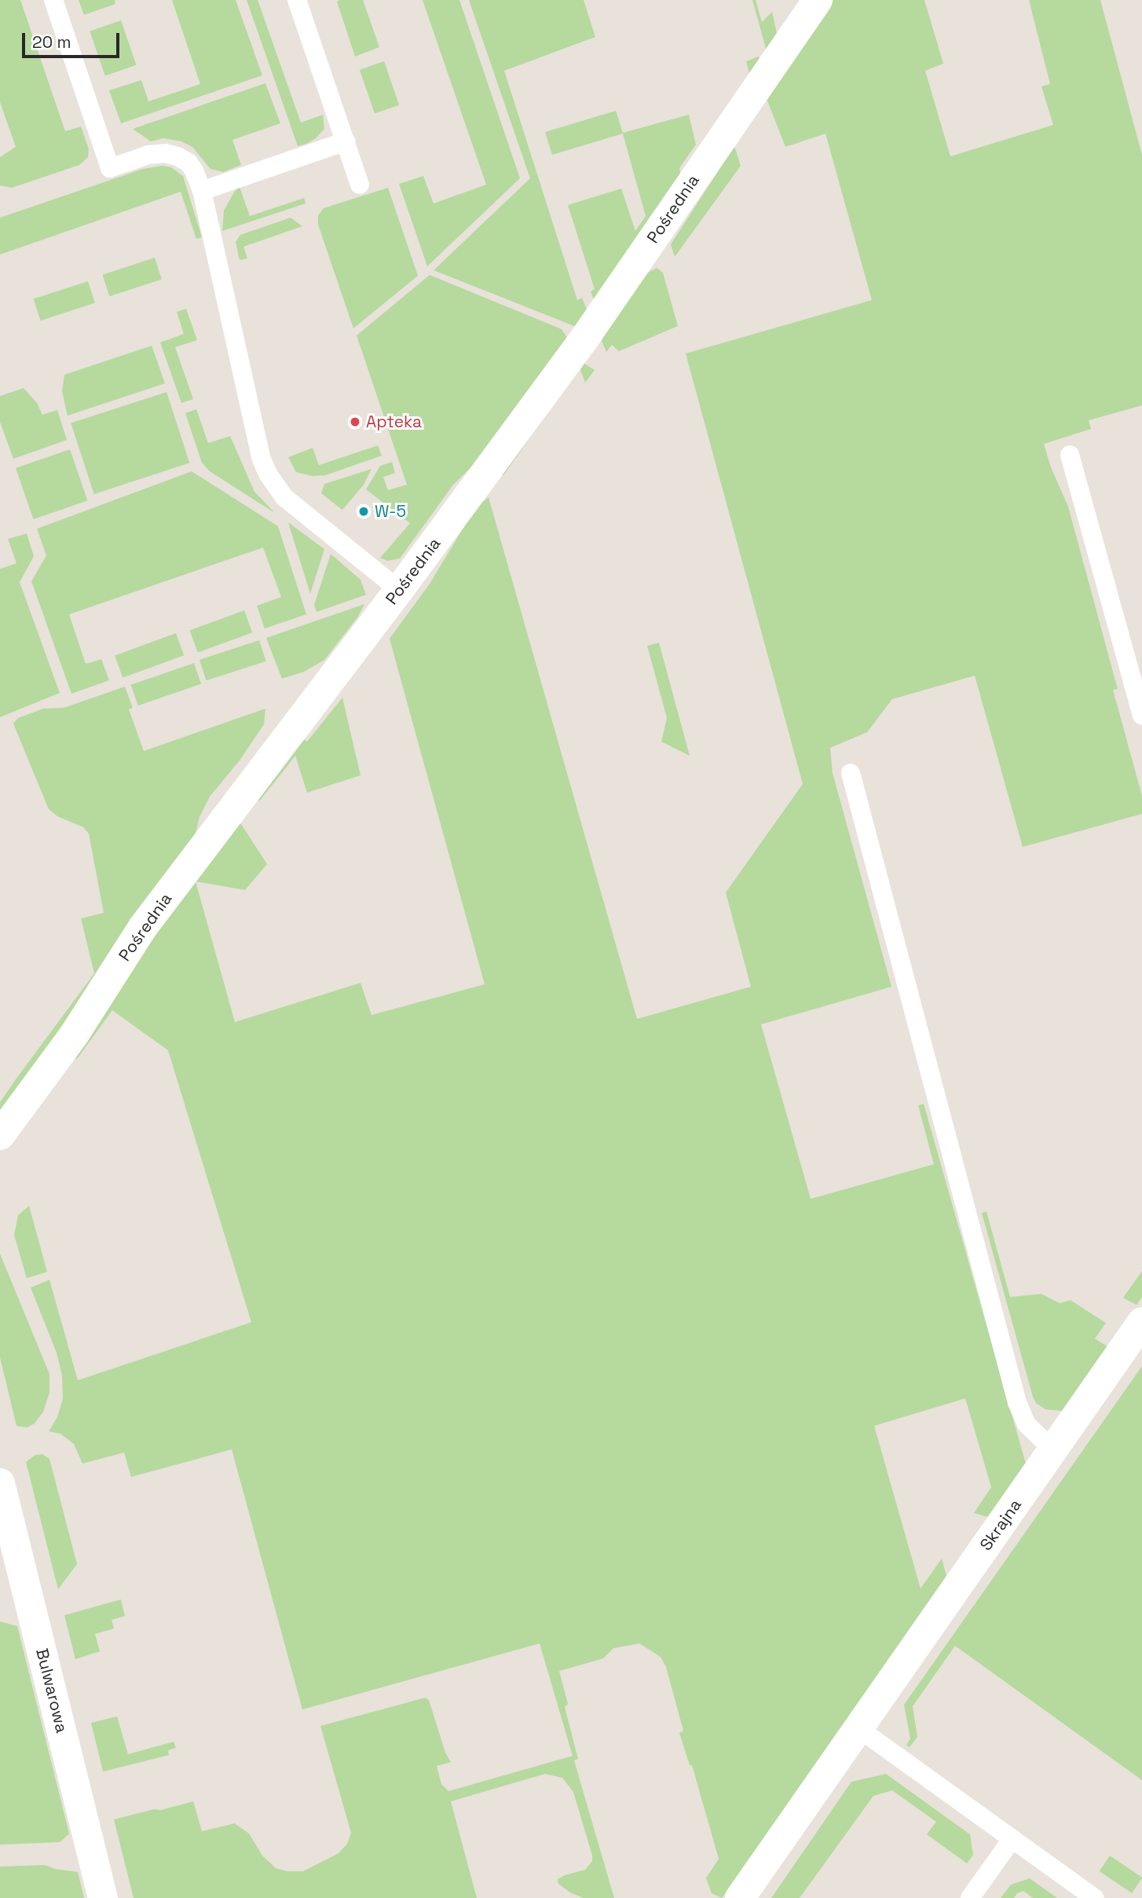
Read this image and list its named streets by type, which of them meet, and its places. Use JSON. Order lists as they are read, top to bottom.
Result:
{
  "streets": {
    "street": ["Pośrednia", "Skrajna", "Bulwarowa"]
  },
  "places": ["Apteka", "W-5"],
  "scale_bar": "20 m"
}
